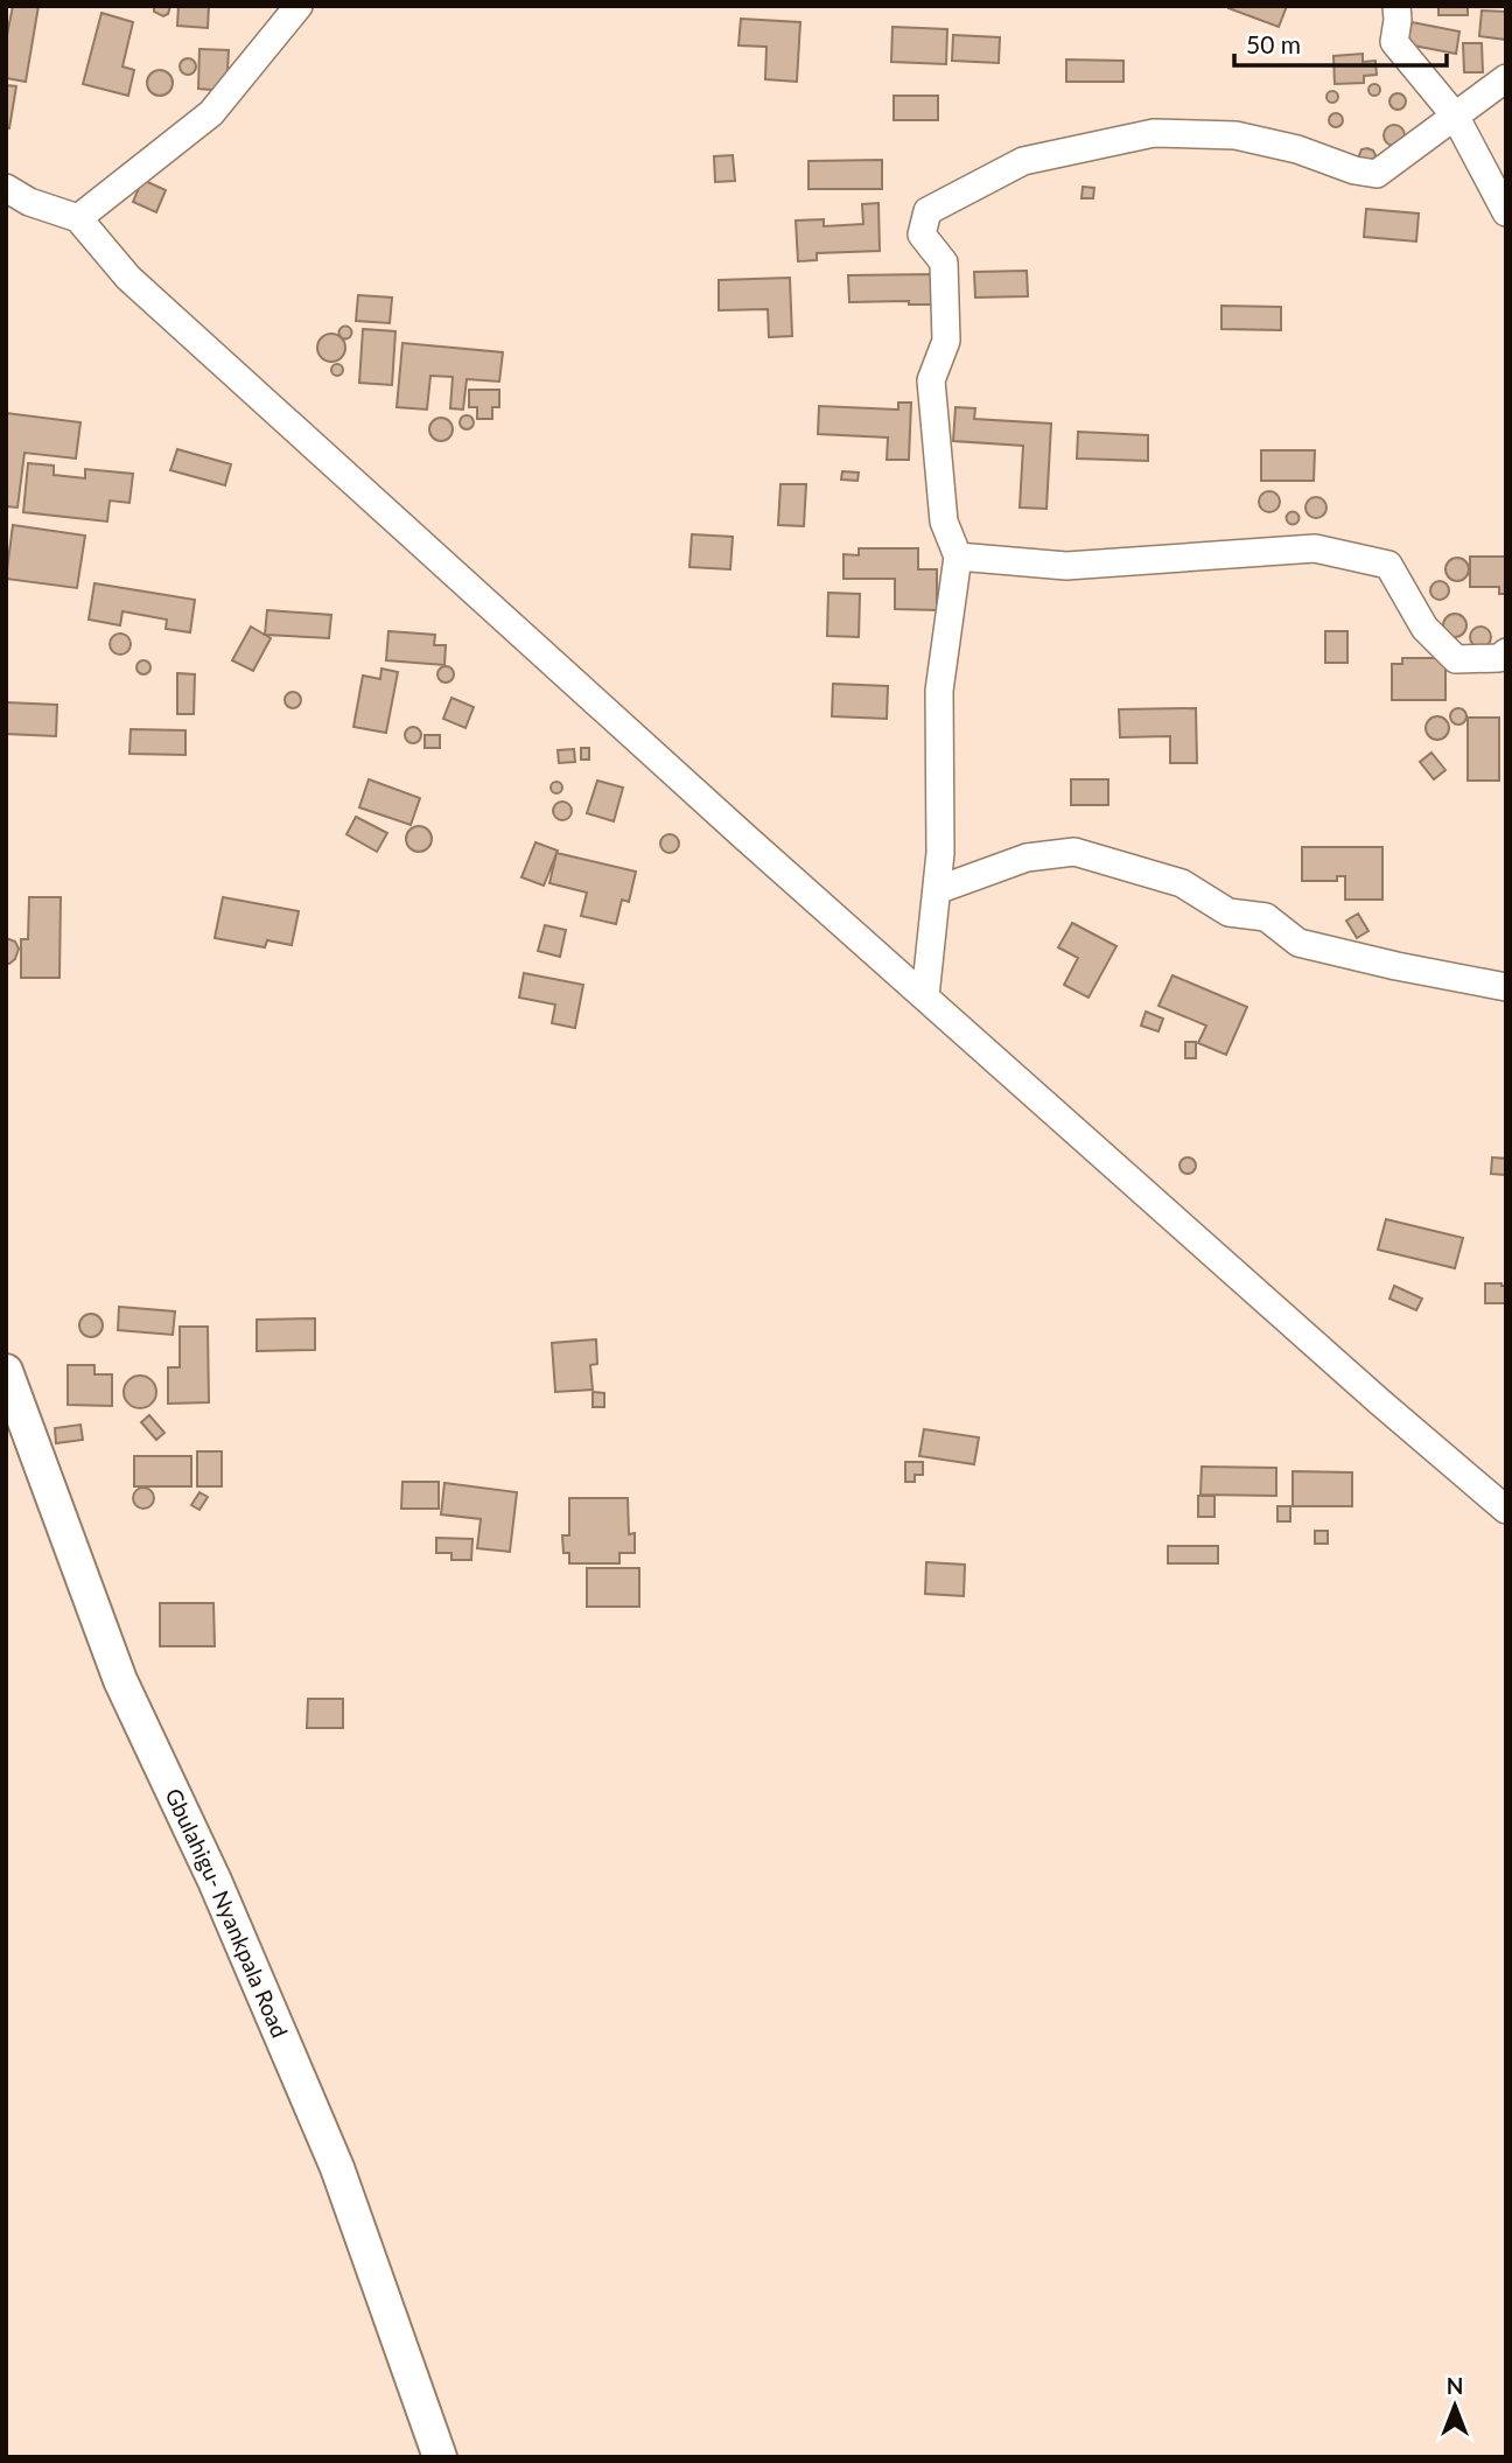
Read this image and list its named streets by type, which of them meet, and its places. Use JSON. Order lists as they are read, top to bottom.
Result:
{
  "streets": {
    "street": ["Gbulahigu- Nyankpala Road"]
  },
  "scale_bar": "50 m",
  "north": "top"
}
